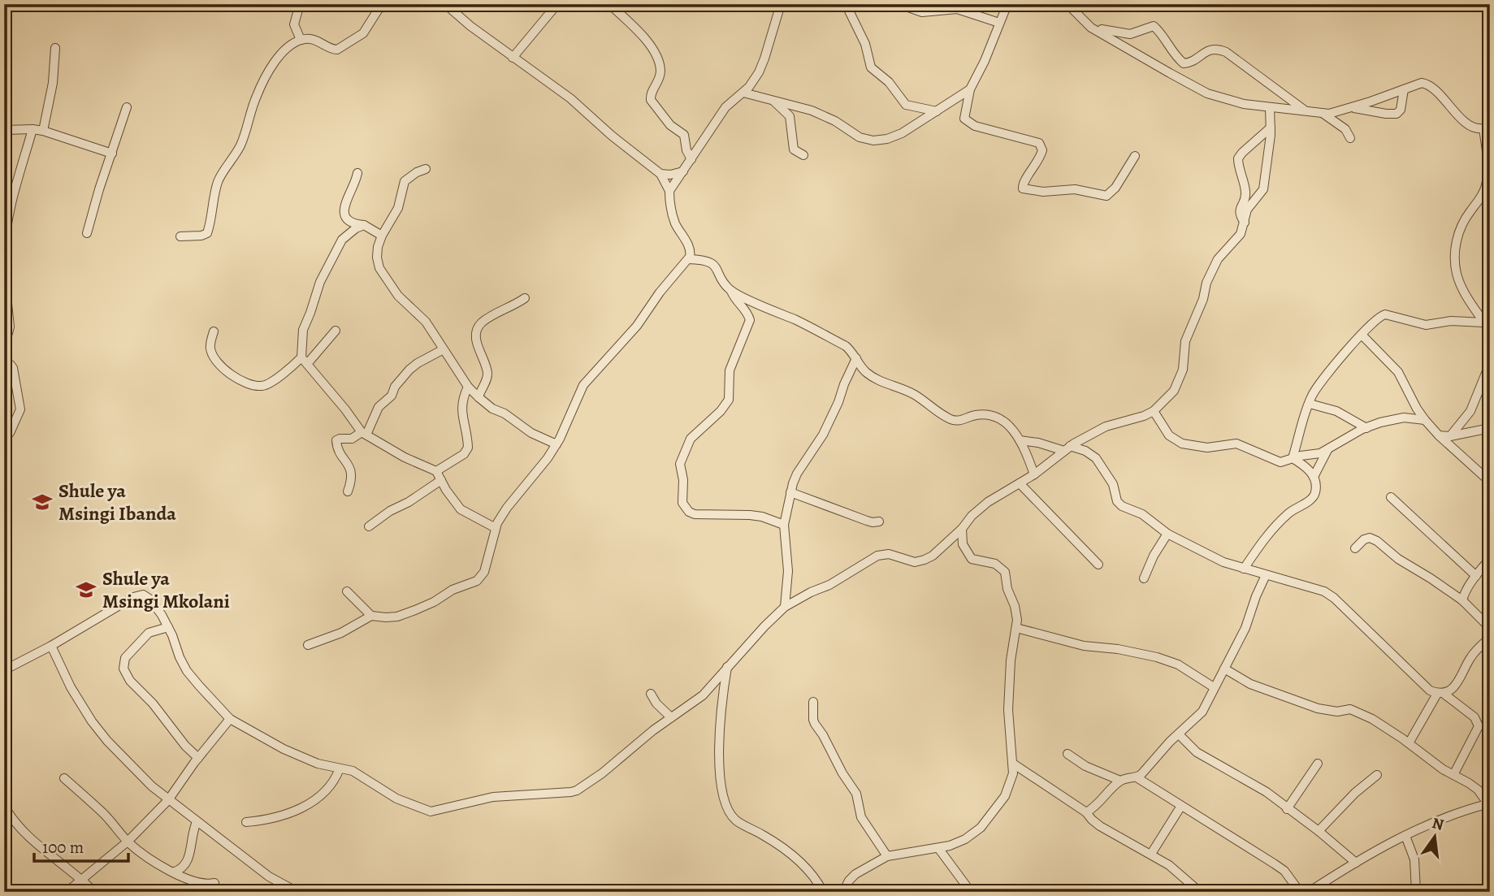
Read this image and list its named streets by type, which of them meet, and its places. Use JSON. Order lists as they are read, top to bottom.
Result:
{
  "places": {
    "school or university": ["Shule ya Msingi Ibanda", "Shule ya Msingi Mkolani"]
  },
  "scale_bar": "100 m",
  "north": "top"
}
